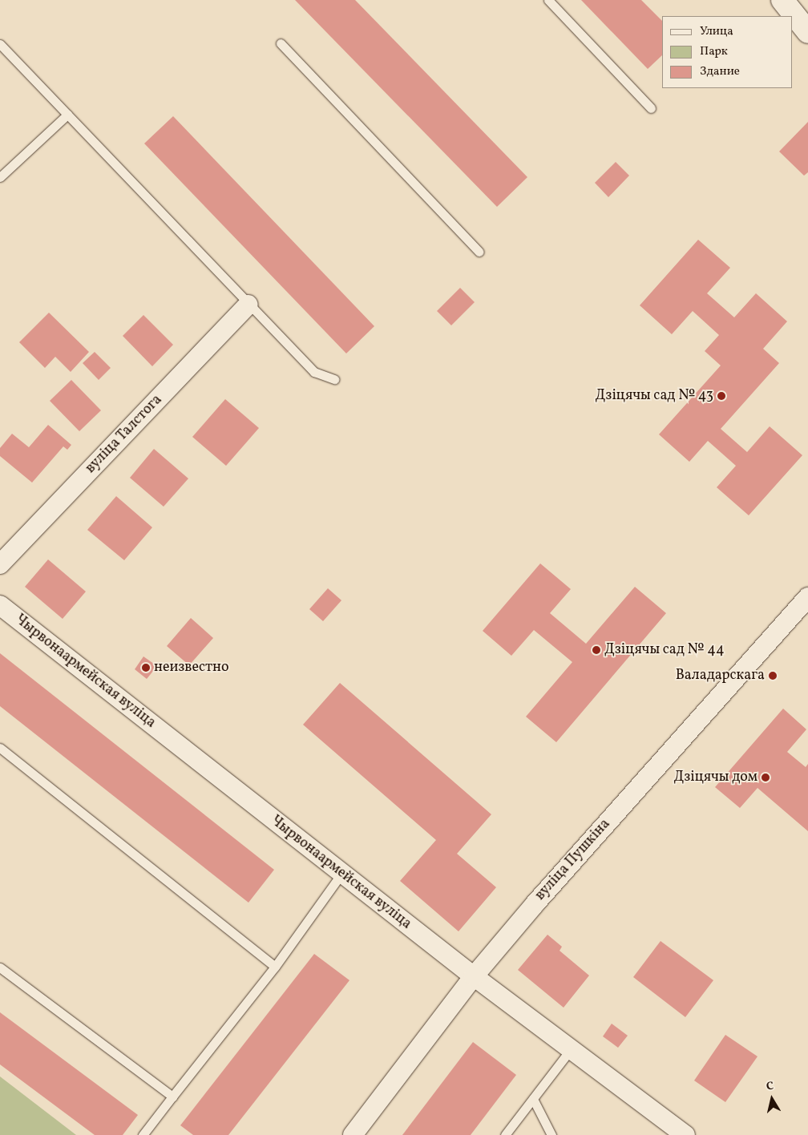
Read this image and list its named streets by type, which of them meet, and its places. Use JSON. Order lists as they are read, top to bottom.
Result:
{
  "streets": {
    "street": ["вуліца Талстога", "Чырвонаармейская вуліца", "вуліца Пушкіна"]
  },
  "crossings": [
    ["Чырвонаармейская вуліца", "вуліца Пушкіна"]
  ],
  "places": [
    "Дзіцячы сад № 43",
    "Дзіцячы сад № 44",
    "неизвестно",
    "Валадарскага",
    "Дзіцячы дом"
  ],
  "legend": ["Улица", "Парк", "Здание"],
  "north": "top"
}
